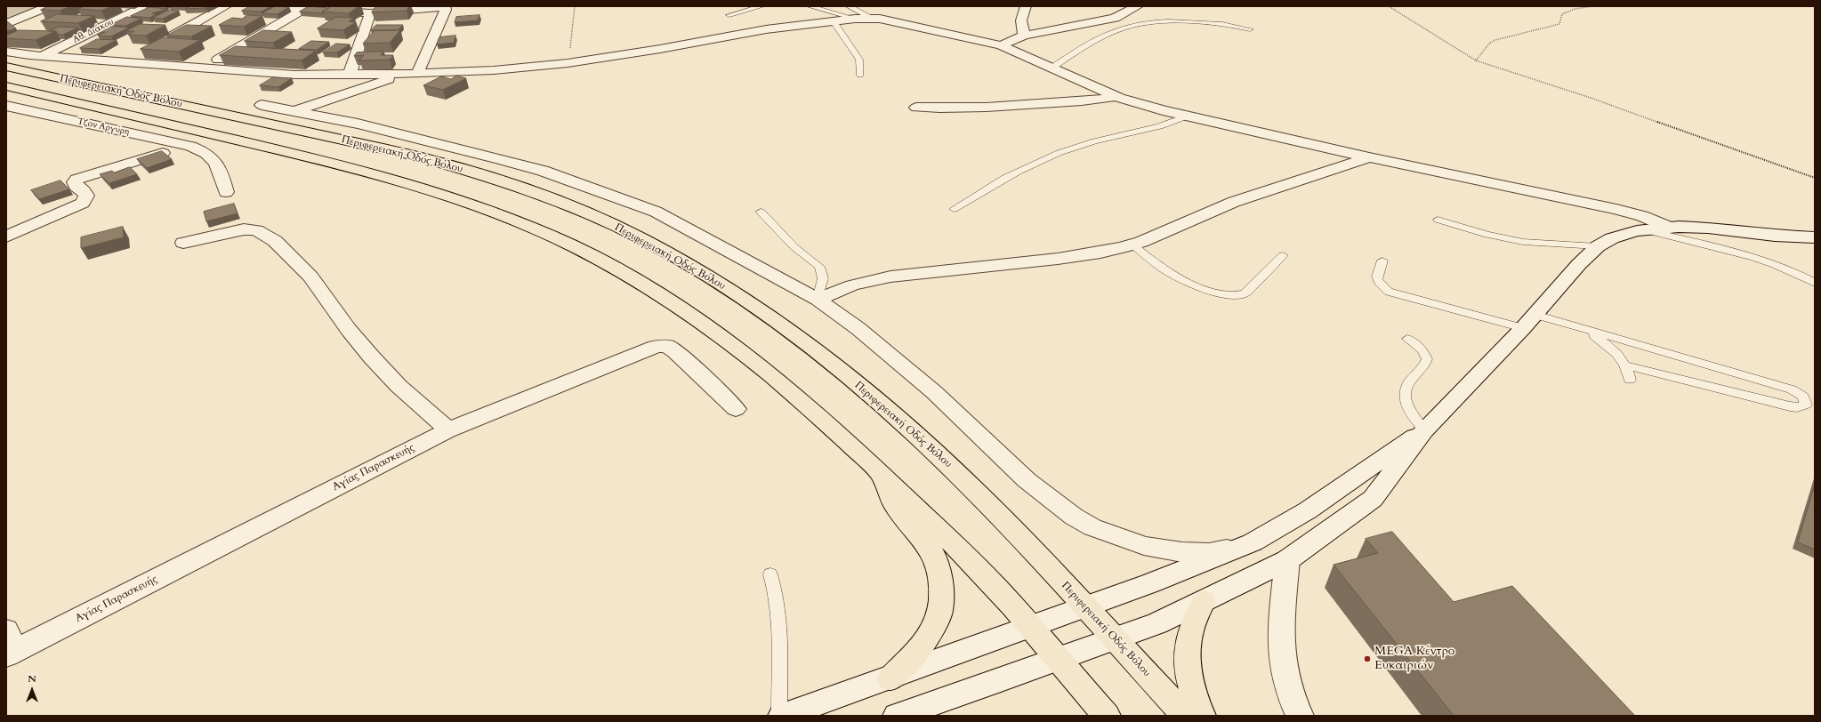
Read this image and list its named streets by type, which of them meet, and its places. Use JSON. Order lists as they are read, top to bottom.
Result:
{
  "streets": {
    "main road": ["Περιφερειακή Οδός Βόλου"],
    "street": ["Αθ. Διάκου", "Τζον Αργύρη", "Αγίας Παρασκευής"]
  },
  "places": ["MEGA Κέντρο Ευκαιριών"],
  "north": "top"
}
